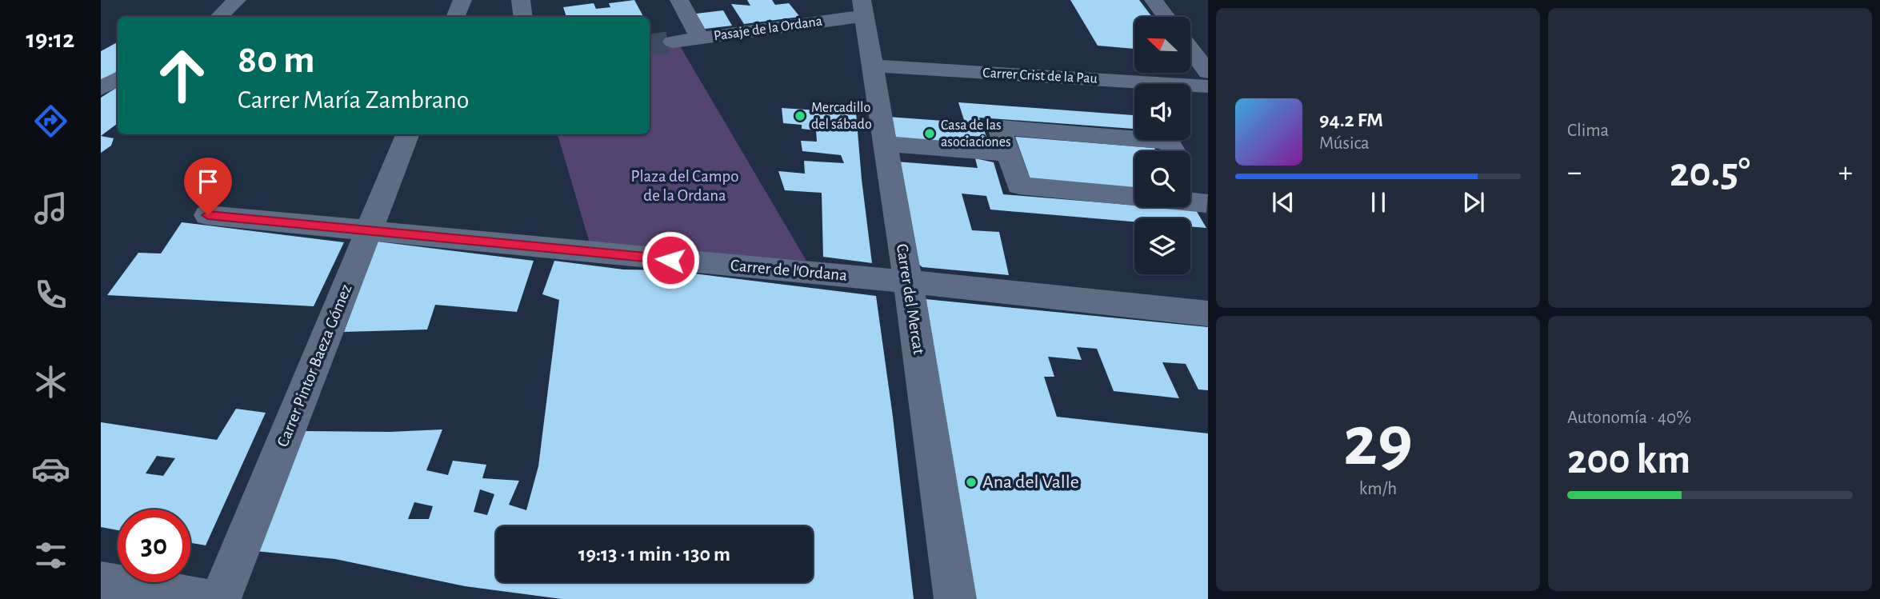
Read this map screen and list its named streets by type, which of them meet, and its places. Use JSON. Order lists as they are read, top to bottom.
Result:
{
  "streets": {
    "street": [
      "Pasaje de la Ordana",
      "Carrer Crist de la Pau",
      "Carrer de l'Ordana",
      "Carrer del Mercat",
      "Carrer Pintor Baeza Gómez"
    ]
  },
  "crossings": [
    ["Pasaje de la Ordana", "Carrer del Mercat"],
    ["Carrer Crist de la Pau", "Carrer del Mercat"],
    ["Carrer de l'Ordana", "Carrer del Mercat"],
    ["Carrer de l'Ordana", "Carrer Pintor Baeza Gómez"]
  ],
  "parks": ["Plaza del Campo de la Ordana"],
  "places": ["Mercadillo del sábado", "Casa de las asociaciones", "Ana del Valle"],
  "north": "top left",
  "page": {
    "tabs": "19:12",
    "tile": [
      "Clima",
      ["29", "km/h"],
      ["Autonomía · 40%", "200 km"]
    ],
    "turn": ["80 m", "Carrer María Zambrano"],
    "song": ["94.2 FM", "Música"],
    "heat": ["−", "20.5°", "+"],
    "limit": "30",
    "trip": "19:13 · 1 min · 130 m"
  }
}
